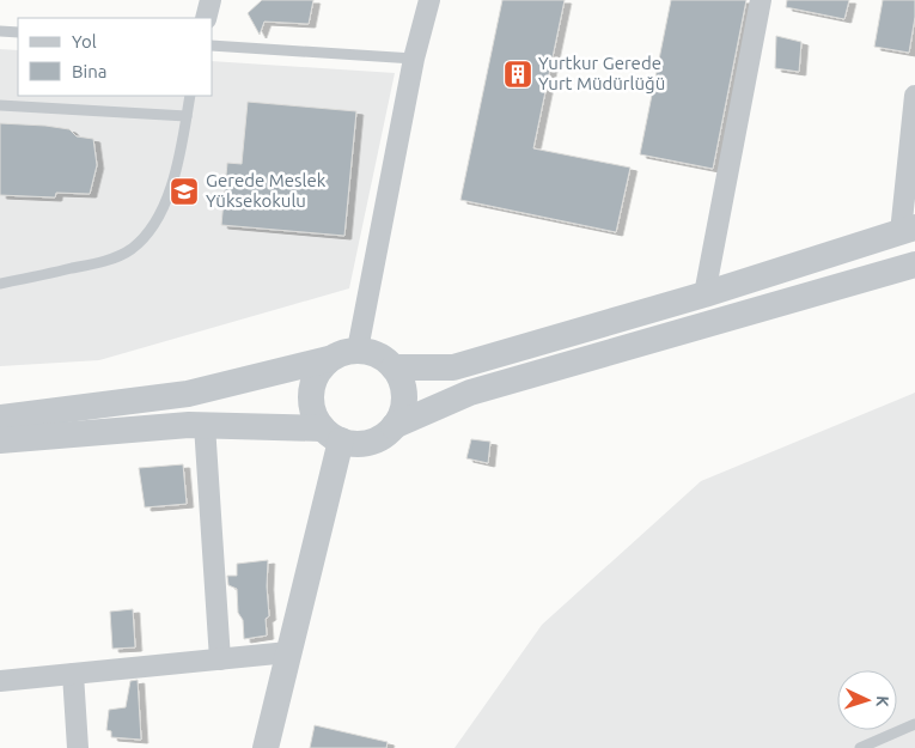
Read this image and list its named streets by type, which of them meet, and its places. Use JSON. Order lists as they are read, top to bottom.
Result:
{
  "places": {
    "building": ["Yurtkur Gerede Yurt Müdürlüğü"],
    "school or university": ["Gerede Meslek Yüksekokulu"]
  },
  "legend": ["Yol", "Bina"],
  "north": "right"
}
